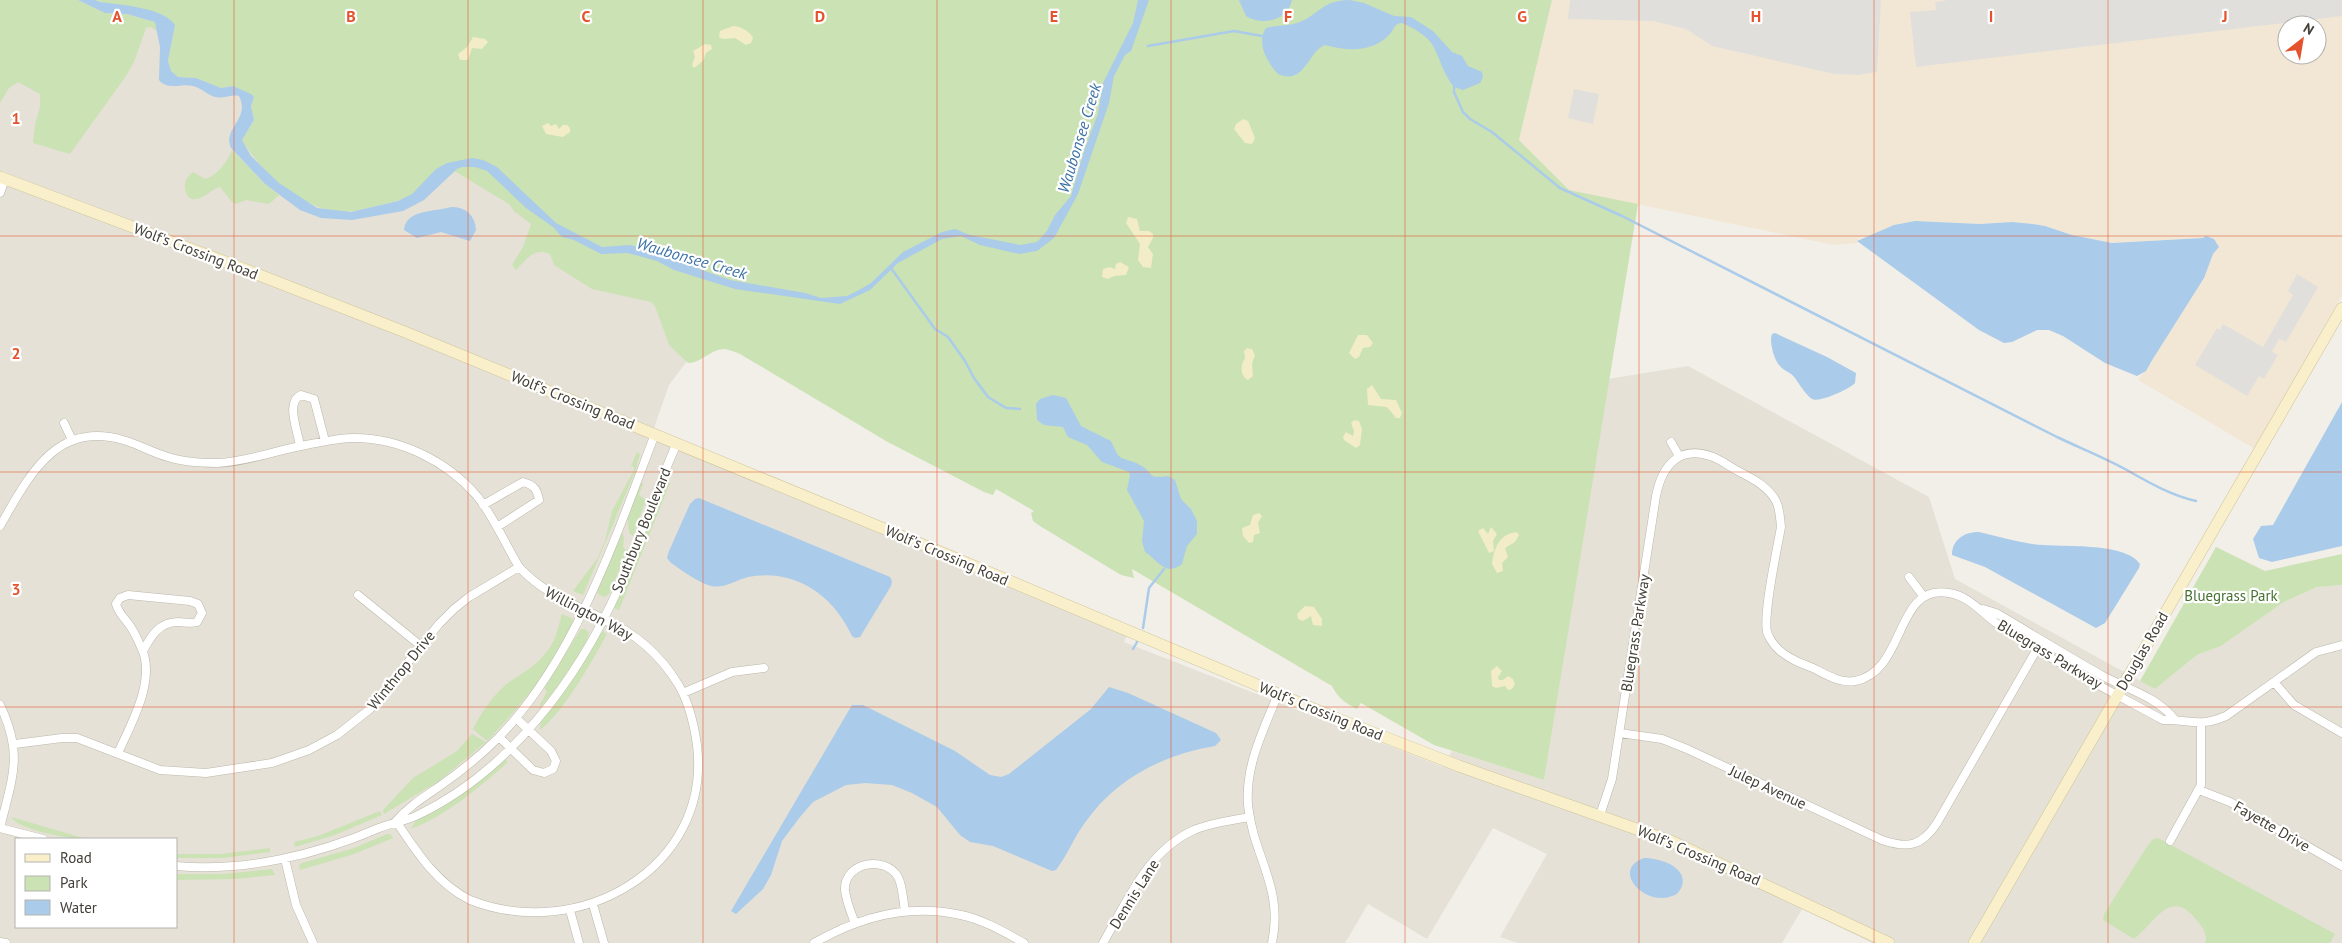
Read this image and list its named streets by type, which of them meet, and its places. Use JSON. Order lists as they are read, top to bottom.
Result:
{
  "streets": {
    "main road": ["Wolf's Crossing Road", "Douglas Road"],
    "street": [
      "Southbury Boulevard",
      "Willington Way",
      "Bluegrass Parkway",
      "Winthrop Drive",
      "Julep Avenue",
      "Fayette Drive",
      "Dennis Lane"
    ]
  },
  "crossings": [
    ["Wolf's Crossing Road", "Southbury Boulevard"],
    ["Wolf's Crossing Road", "Bluegrass Parkway"],
    ["Southbury Boulevard", "Willington Way"],
    ["Willington Way", "Winthrop Drive"],
    ["Bluegrass Parkway", "Douglas Road"],
    ["Bluegrass Parkway", "Julep Avenue"]
  ],
  "water": ["Waubonsee Creek"],
  "parks": ["Bluegrass Park"],
  "legend": ["Road", "Park", "Water"],
  "north": "top right",
  "grid": {
    "columns": [
      "A",
      "B",
      "C",
      "D",
      "E",
      "F",
      "G",
      "H",
      "I",
      "J"
    ],
    "rows": ["1", "2", "3"]
  }
}
